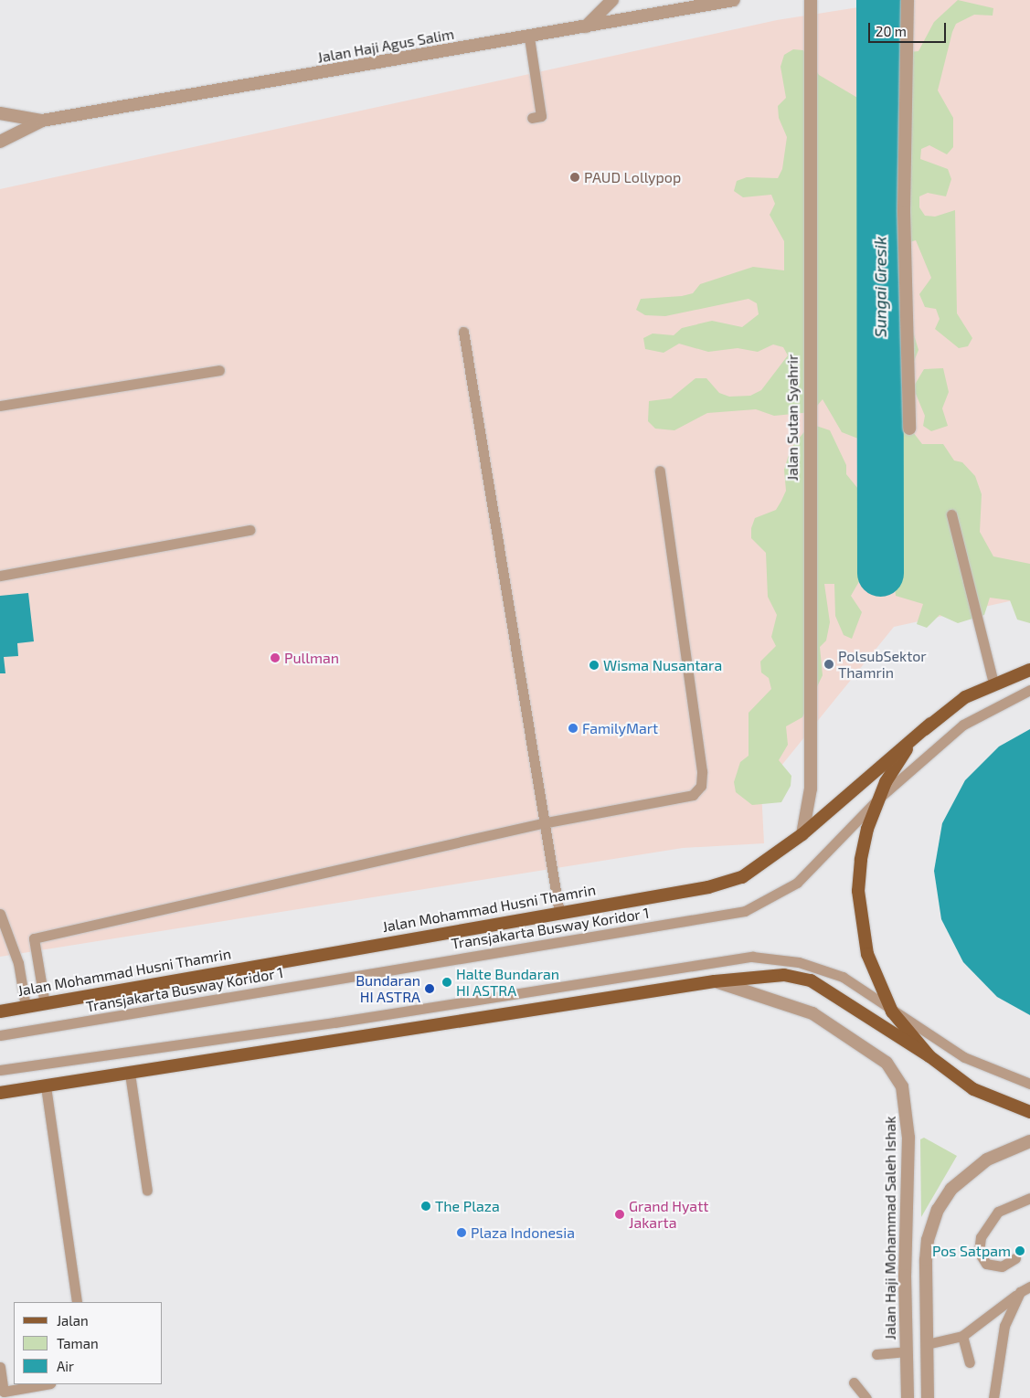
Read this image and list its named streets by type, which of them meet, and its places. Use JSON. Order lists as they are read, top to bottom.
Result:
{
  "streets": {
    "main road": ["Jalan Mohammad Husni Thamrin"],
    "street": ["Jalan Haji Agus Salim", "Jalan Sutan Syahrir", "Jalan Haji Mohammad Saleh Ishak"],
    "lane": ["Transjakarta Busway Koridor 1"]
  },
  "crossings": [
    ["Jalan Sutan Syahrir", "Jalan Mohammad Husni Thamrin"]
  ],
  "water": ["Sungai Gresik"],
  "places": [
    "PAUD Lollypop",
    "Pullman",
    "PolsubSektor Thamrin",
    "Wisma Nusantara",
    "FamilyMart",
    "Halte Bundaran HI ASTRA",
    "Bundaran HI ASTRA",
    "The Plaza",
    "Grand Hyatt Jakarta",
    "Plaza Indonesia",
    "Pos Satpam"
  ],
  "legend": ["Jalan", "Taman", "Air"],
  "scale_bar": "20 m"
}
